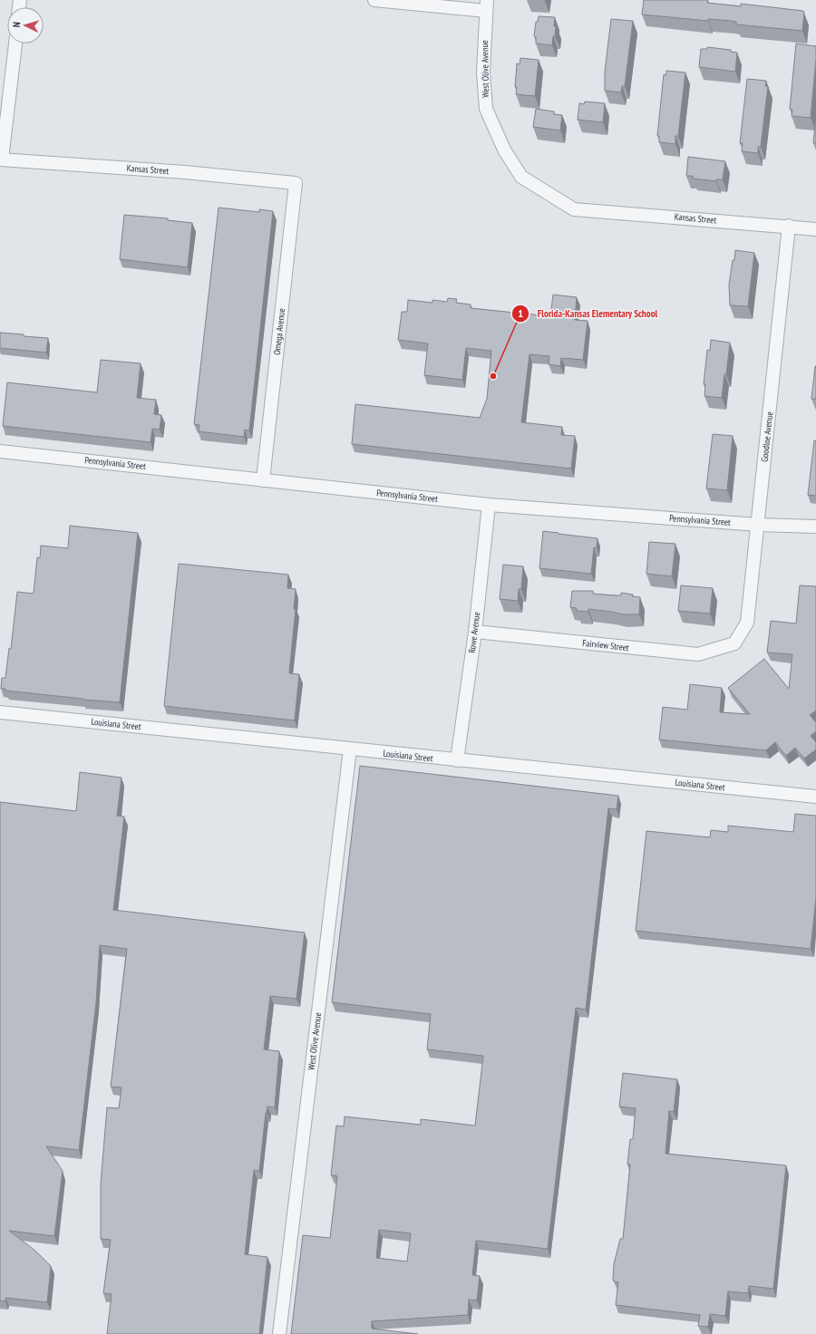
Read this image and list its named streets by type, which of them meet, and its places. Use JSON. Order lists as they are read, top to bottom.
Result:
{
  "streets": {
    "street": [
      "West Olive Avenue",
      "Kansas Street",
      "Omega Avenue",
      "Goodloe Avenue",
      "Pennsylvania Street",
      "Rowe Avenue",
      "Fairview Street",
      "Louisiana Street"
    ]
  },
  "crossings": [
    ["West Olive Avenue", "Kansas Street"],
    ["West Olive Avenue", "Louisiana Street"],
    ["Kansas Street", "Omega Avenue"],
    ["Kansas Street", "Goodloe Avenue"],
    ["Omega Avenue", "Pennsylvania Street"],
    ["Goodloe Avenue", "Pennsylvania Street"],
    ["Goodloe Avenue", "Fairview Street"],
    ["Pennsylvania Street", "Rowe Avenue"],
    ["Rowe Avenue", "Fairview Street"],
    ["Rowe Avenue", "Louisiana Street"]
  ],
  "places": ["Florida-Kansas Elementary School"],
  "north": "left"
}
